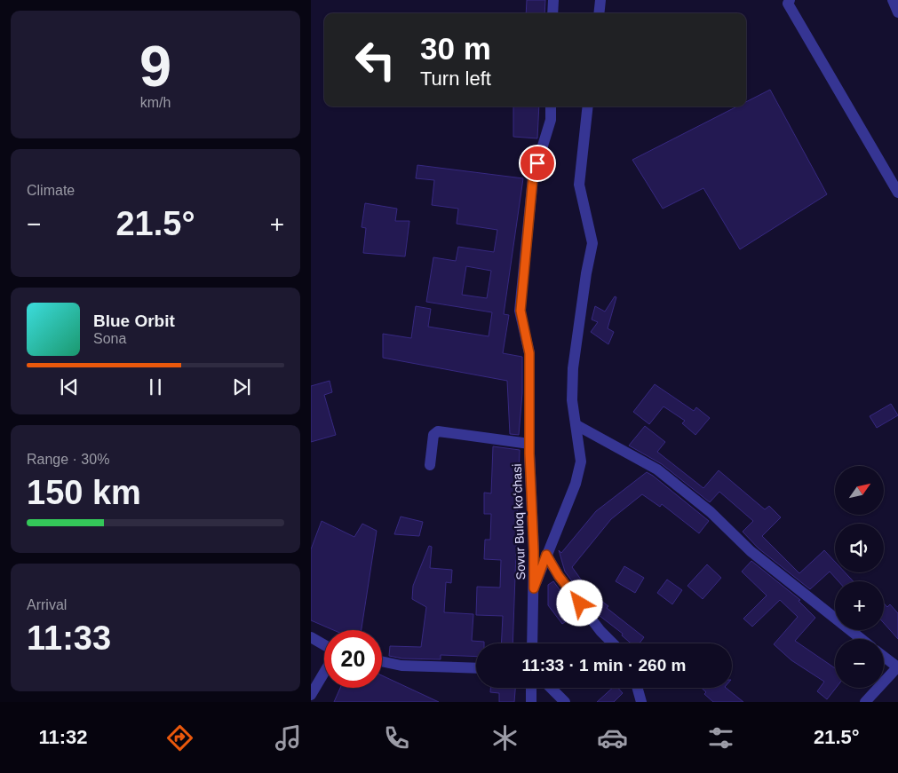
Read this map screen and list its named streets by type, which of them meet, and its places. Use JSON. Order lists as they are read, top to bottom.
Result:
{
  "streets": {
    "street": ["Sovur Buloq koʻchasi"]
  },
  "north": "top right",
  "page": {
    "tile": [
      ["9", "km/h"],
      "Climate",
      ["Range · 30%", "150 km"],
      ["Arrival", "11:33"]
    ],
    "turn": ["30 m", "Turn left"],
    "heat": ["−", "21.5°", "+"],
    "song": ["Blue Orbit", "Sona"],
    "map_buttons": ["+", "−"],
    "limit": "20",
    "trip": "11:33 · 1 min · 260 m",
    "tabs": ["11:32", "21.5°"]
  }
}
